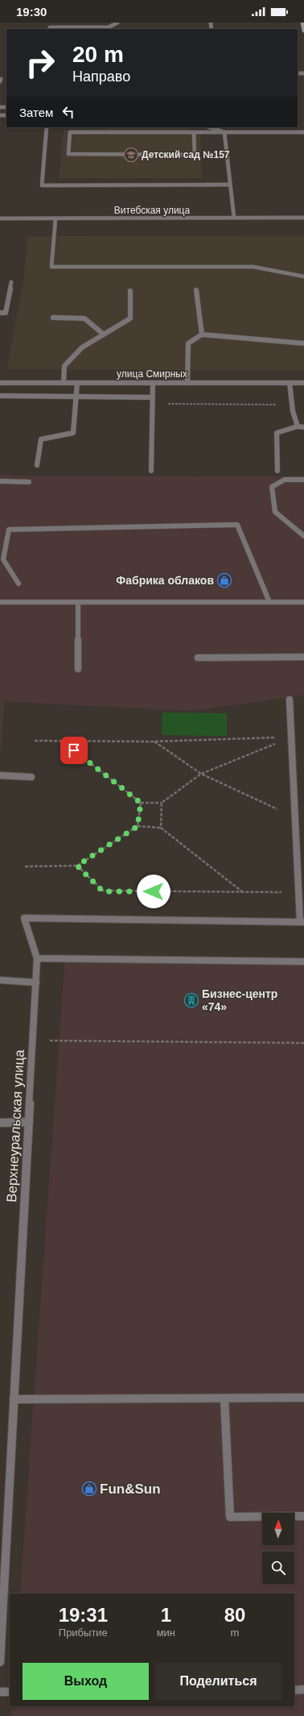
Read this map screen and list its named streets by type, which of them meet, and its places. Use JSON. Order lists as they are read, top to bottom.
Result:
{
  "streets": {
    "street": ["Витебская улица", "улица Смирных", "Верхнеуральская улица"]
  },
  "places": {
    "school or university": ["Детский сад №157"],
    "shop": ["Фабрика облаков", "Fun&Sun"],
    "building": ["Бизнес-центр «74»"]
  },
  "north": "top",
  "page": {
    "status": "19:30",
    "turn": ["20 m", "Направо"],
    "then": "Затем",
    "eta": [
      "19:31",
      "Прибытие",
      "1",
      "мин",
      "80",
      "m"
    ],
    "buttons": ["Выход", "Поделиться"]
  }
}
